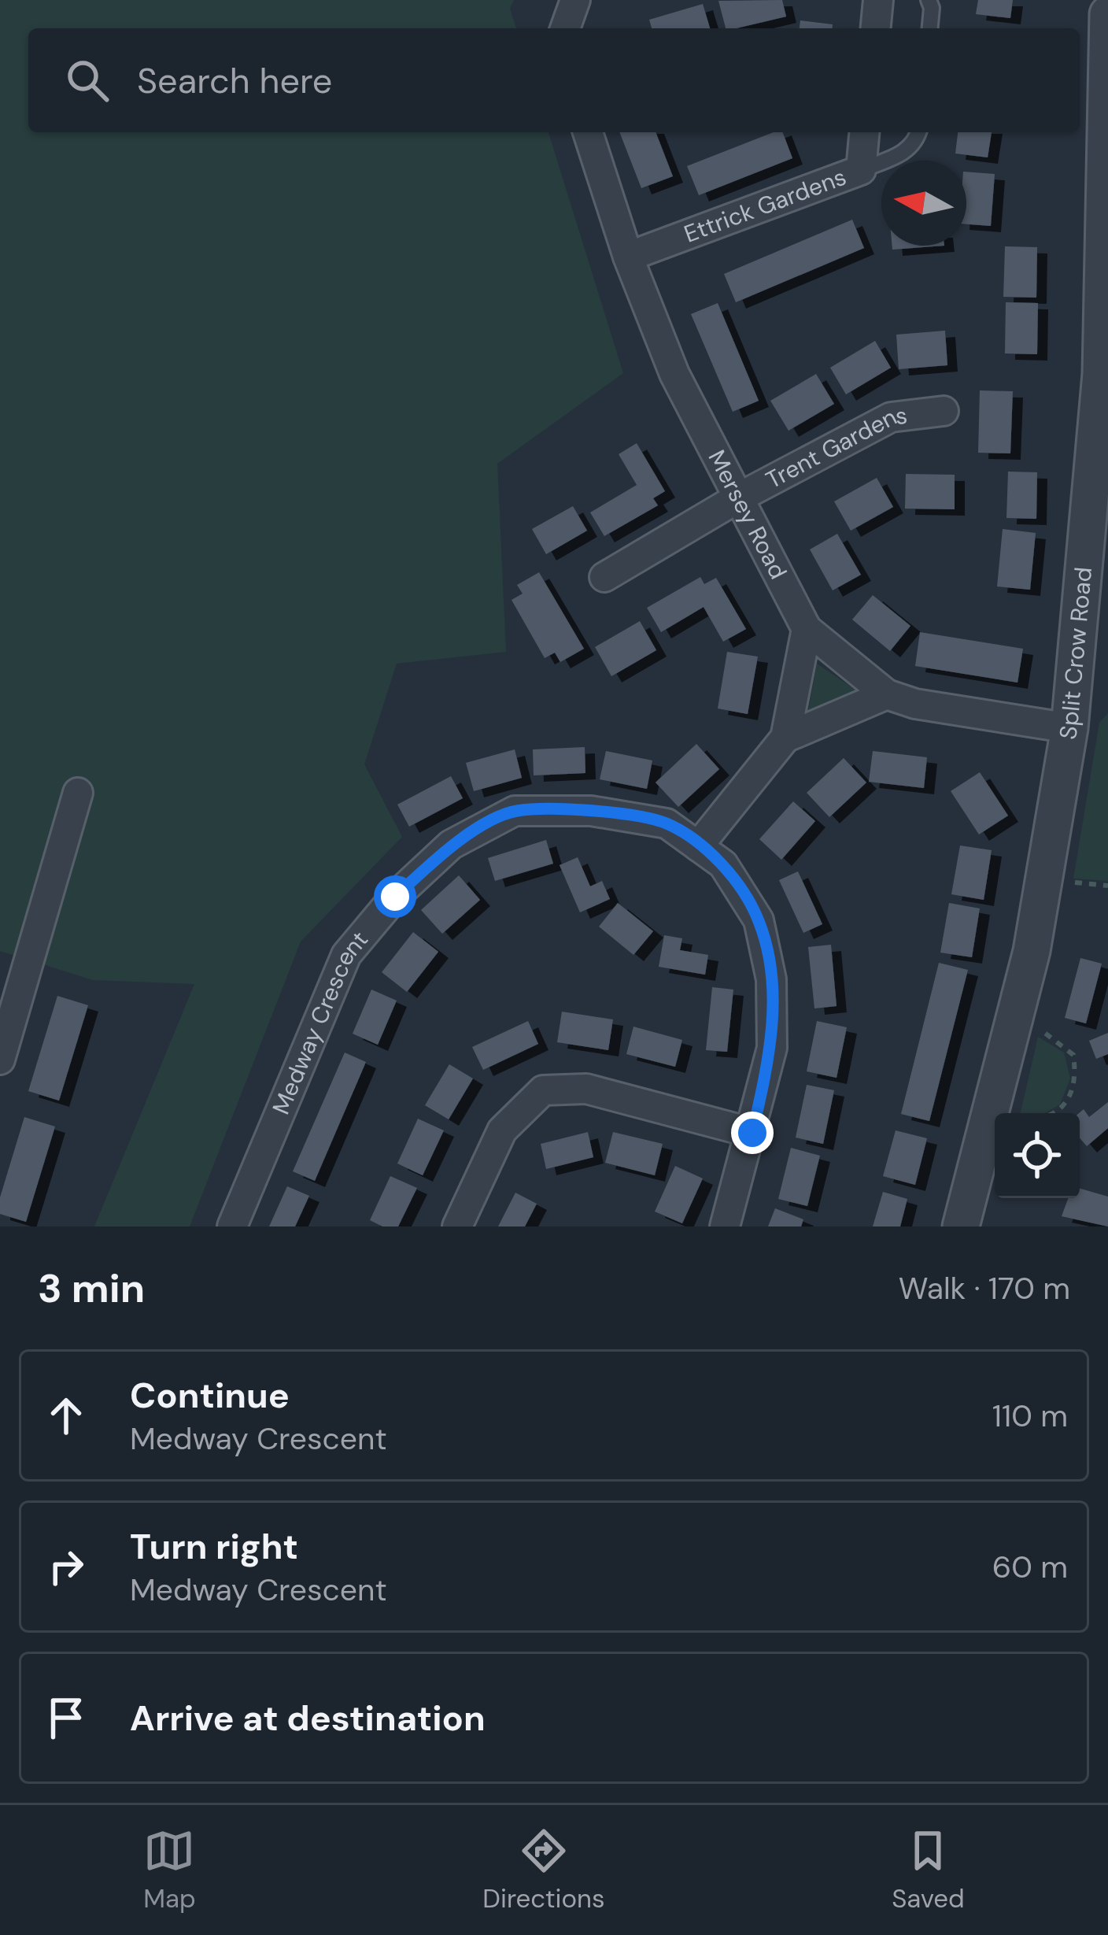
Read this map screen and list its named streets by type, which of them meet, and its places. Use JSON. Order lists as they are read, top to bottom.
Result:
{
  "streets": {
    "street": [
      "Ettrick Gardens",
      "Trent Gardens",
      "Mersey Road",
      "Split Crow Road",
      "Medway Crescent"
    ]
  },
  "crossings": [
    ["Ettrick Gardens", "Mersey Road"],
    ["Trent Gardens", "Mersey Road"],
    ["Mersey Road", "Split Crow Road"]
  ],
  "north": "left",
  "page": {
    "search": "Search here",
    "heading": ["3 min", "Walk · 170 m"],
    "list": [
      ["Continue", "Medway Crescent", "110 m"],
      ["Turn right", "Medway Crescent", "60 m"],
      "Arrive at destination"
    ],
    "nav": ["Map", "Directions", "Saved"]
  }
}
